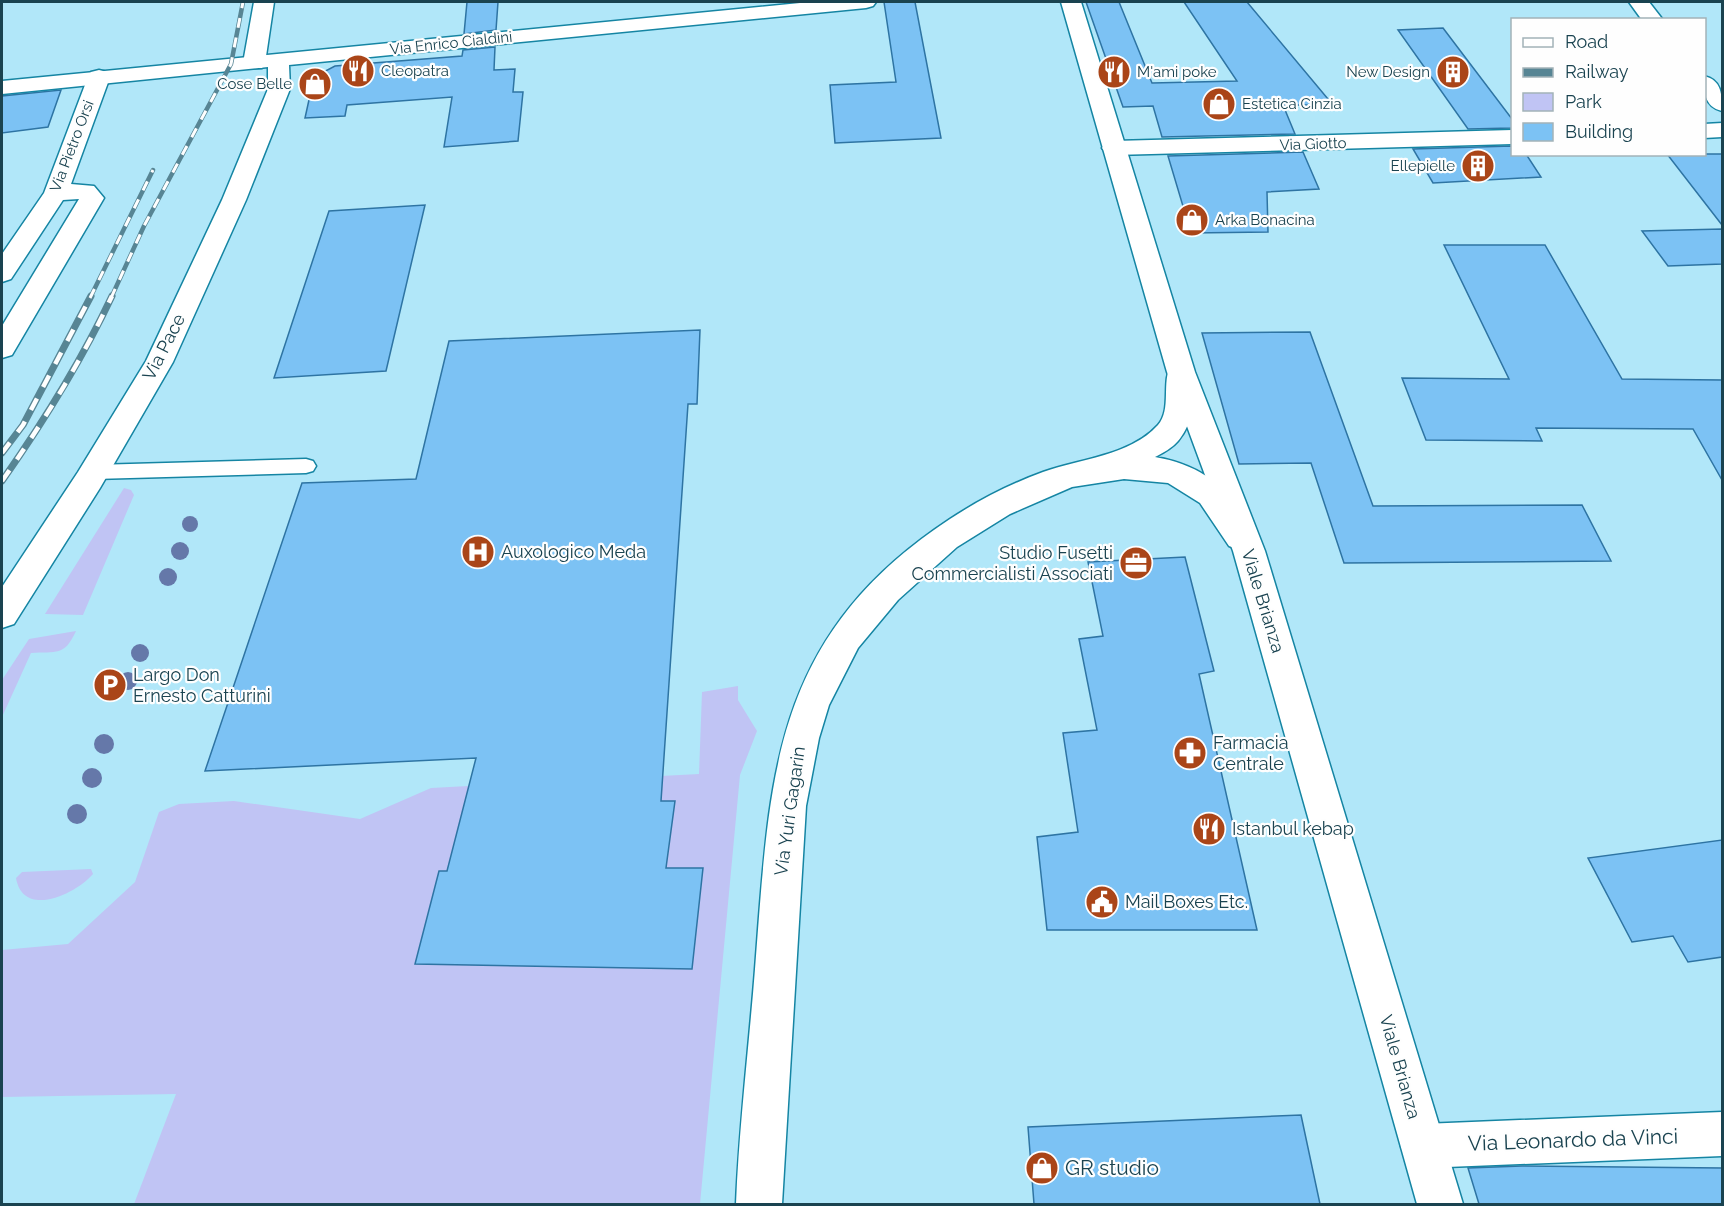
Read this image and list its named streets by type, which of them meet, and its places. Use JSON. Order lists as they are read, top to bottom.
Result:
{
  "streets": {
    "street": [
      "Via Enrico Cialdini",
      "Via Giotto",
      "Via Pietro Orsi",
      "Via Pace",
      "Viale Brianza",
      "Via Yuri Gagarin",
      "Via Leonardo da Vinci"
    ]
  },
  "crossings": [
    ["Via Enrico Cialdini", "Via Pietro Orsi"],
    ["Via Enrico Cialdini", "Via Pace"],
    ["Via Giotto", "Viale Brianza"],
    ["Viale Brianza", "Via Yuri Gagarin"],
    ["Viale Brianza", "Via Leonardo da Vinci"]
  ],
  "places": {
    "restaurant": ["Cleopatra", "M'ami poke", "Istanbul kebap"],
    "building": ["New Design", "Ellepielle"],
    "shop": [
      "Cose Belle",
      "Estetica Cinzia",
      "Arka Bonacina",
      "GR studio"
    ],
    "hospital": ["Auxologico Meda"],
    "office": ["Studio Fusetti Commercialisti Associati"],
    "parking": ["Largo Don Ernesto Catturini"],
    "pharmacy": ["Farmacia Centrale"],
    "public building": ["Mail Boxes Etc."]
  },
  "legend": [
    "Road",
    "Railway",
    "Park",
    "Building"
  ]
}
